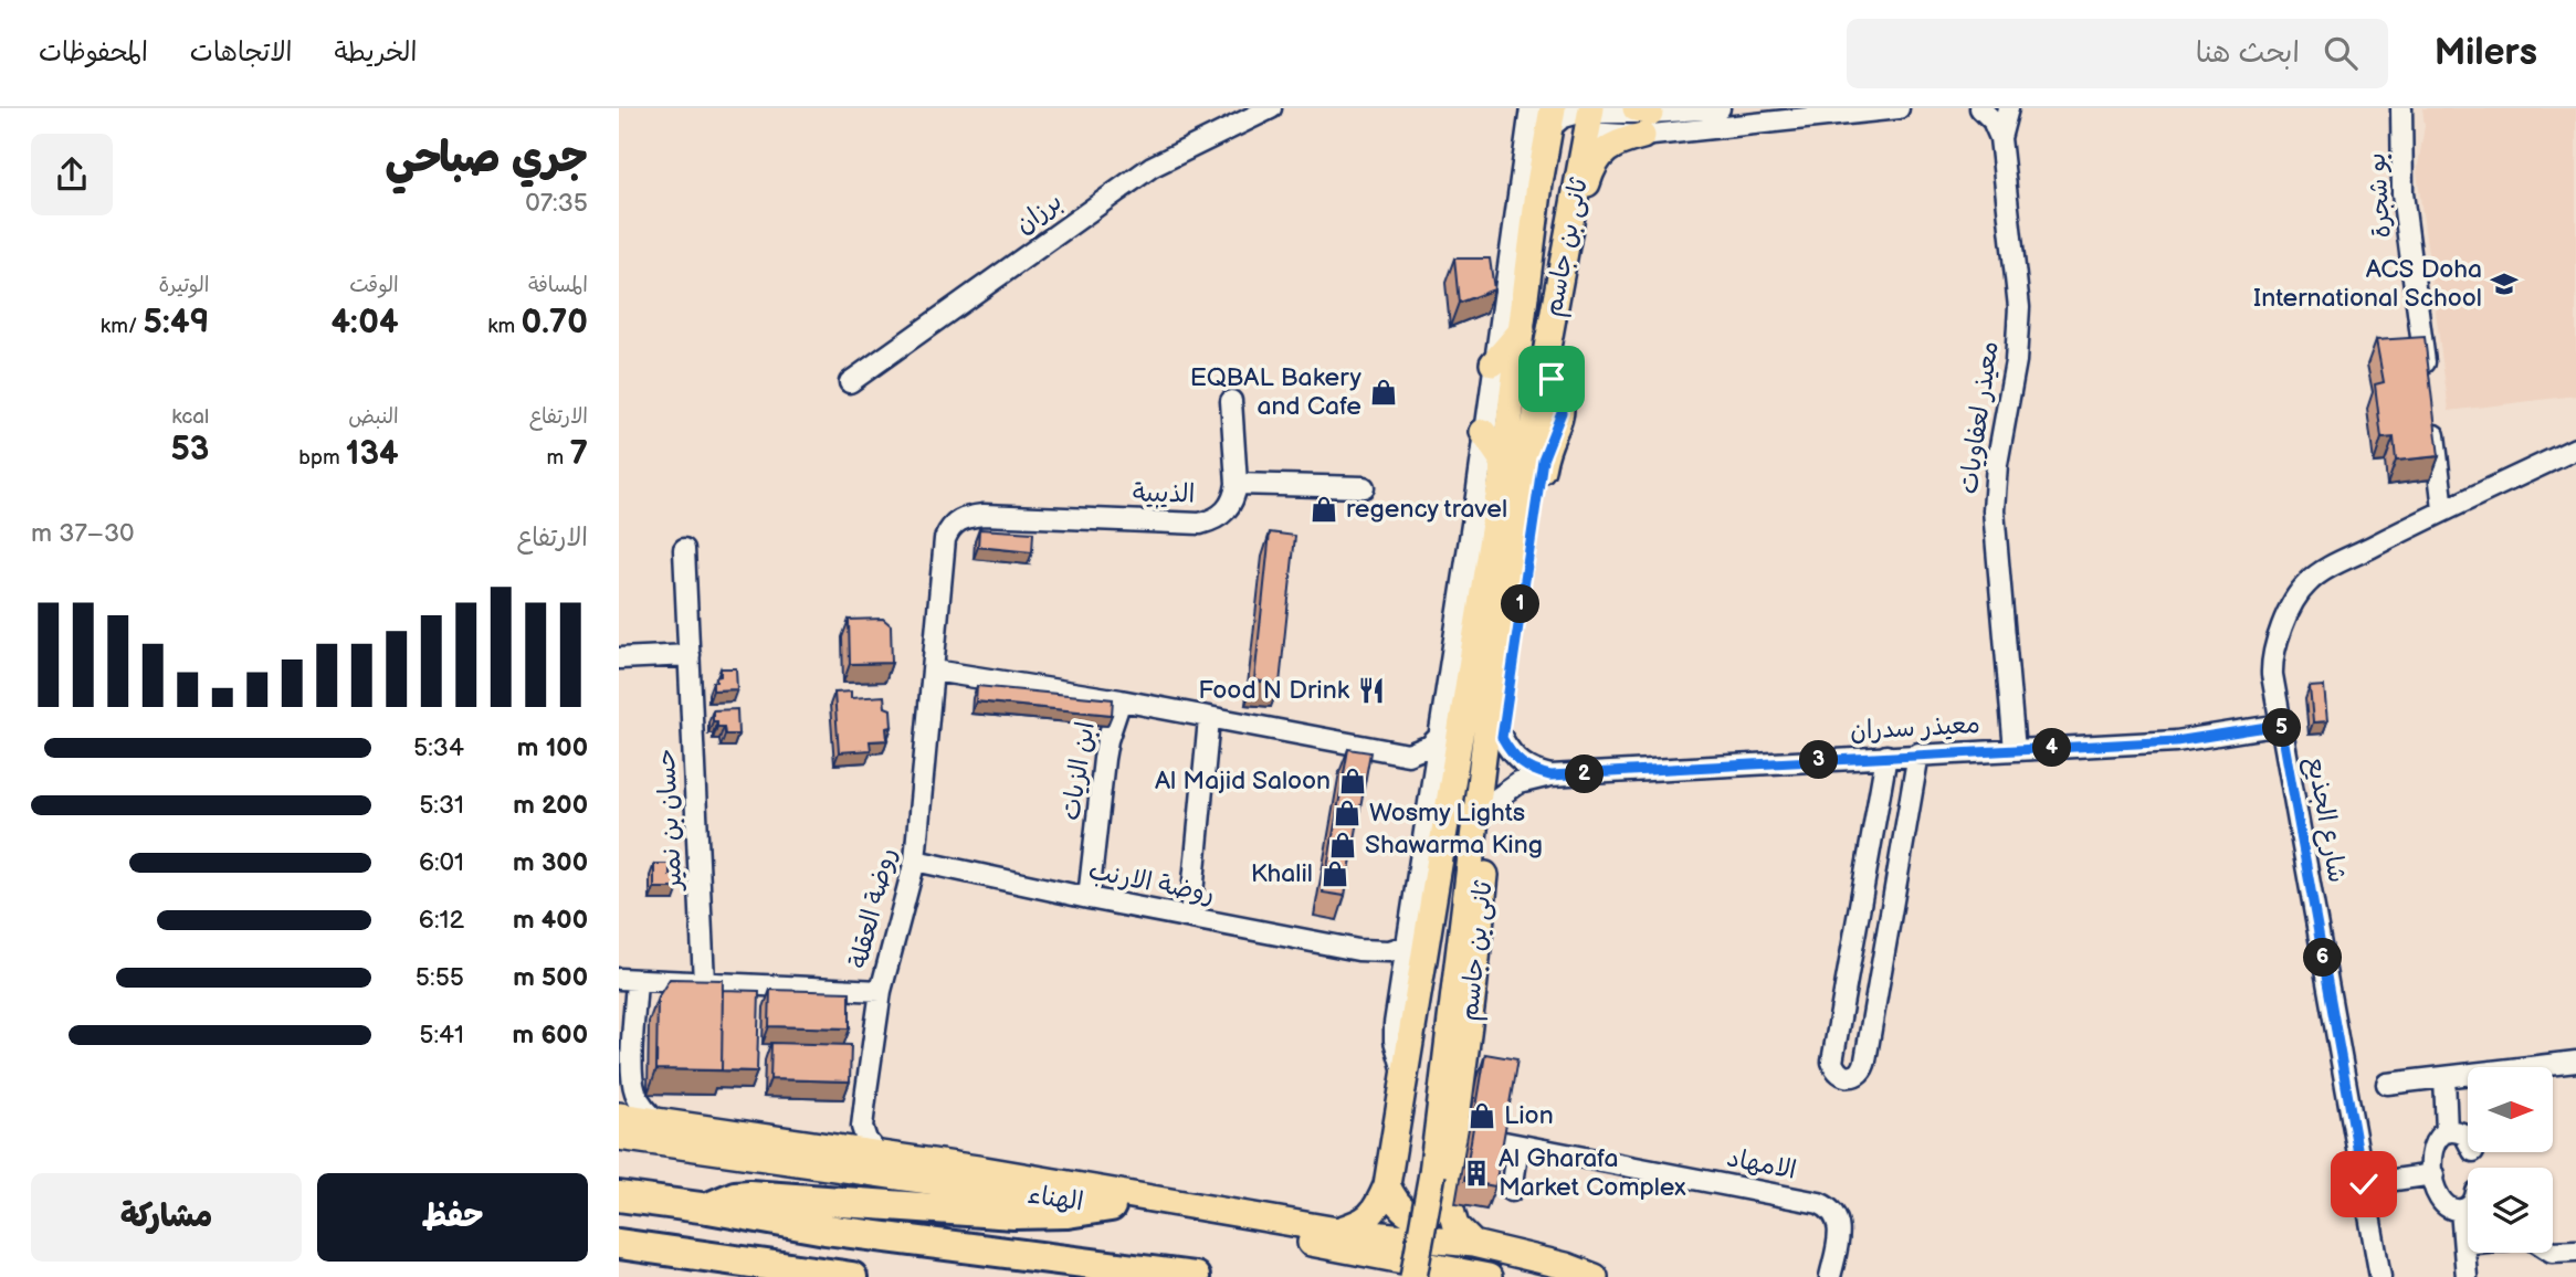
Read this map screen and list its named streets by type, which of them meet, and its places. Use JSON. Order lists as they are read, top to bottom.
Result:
{
  "streets": {
    "main road": ["ثانى بن جاسم", "الهناء"],
    "street": [
      "بو شجرة",
      "برزان",
      "معيذر لعفاويات",
      "الذيبية",
      "معيذر سدران",
      "ابن الزيات",
      "حسان بن نمير",
      "شارع الجذيع",
      "روضة الارنب",
      "روضة العقلة",
      "الامهاد"
    ]
  },
  "crossings": [
    ["ثانى بن جاسم", "معيذر سدران"],
    ["ثانى بن جاسم", "روضة الارنب"],
    ["معيذر لعفاويات", "معيذر سدران"],
    ["الذيبية", "روضة العقلة"],
    ["معيذر سدران", "شارع الجذيع"],
    ["ابن الزيات", "روضة الارنب"],
    ["روضة الارنب", "روضة العقلة"]
  ],
  "places": {
    "school or university": ["ACS Doha International School"],
    "shop": [
      "EQBAL Bakery and Cafe",
      "regency travel",
      "Al Majid Saloon",
      "Wosmy Lights",
      "Shawarma King",
      "Khalil",
      "Lion"
    ],
    "restaurant": ["Food N Drink"],
    "building": ["Al Gharafa Market Complex"]
  },
  "north": "right",
  "page": {
    "header": "Milers",
    "search": "ابحث هنا",
    "nav": ["الخريطة", "الاتجاهات", "المحفوظات"],
    "heading": ["جري صباحي", "07:35"],
    "stats": [
      ["المسافة", "0.70 km"],
      ["الوقت", "4:04"],
      ["الوتيرة", "5:49 /km"],
      ["الارتفاع", "7 m"],
      ["النبض", "134 bpm"],
      ["kcal", "53"]
    ],
    "chart": ["الارتفاع", "30–37 m"],
    "pins": [
      "1",
      "5",
      "4",
      "3",
      "2",
      "6"
    ],
    "list": [
      {
        "name": "100 m",
        "note": "5:34"
      },
      {
        "name": "200 m",
        "note": "5:31"
      },
      {
        "name": "300 m",
        "note": "6:01"
      },
      {
        "name": "400 m",
        "note": "6:12"
      },
      {
        "name": "500 m",
        "note": "5:55"
      },
      {
        "name": "600 m",
        "note": "5:41"
      }
    ],
    "buttons": ["حفظ", "مشاركة"]
  }
}
